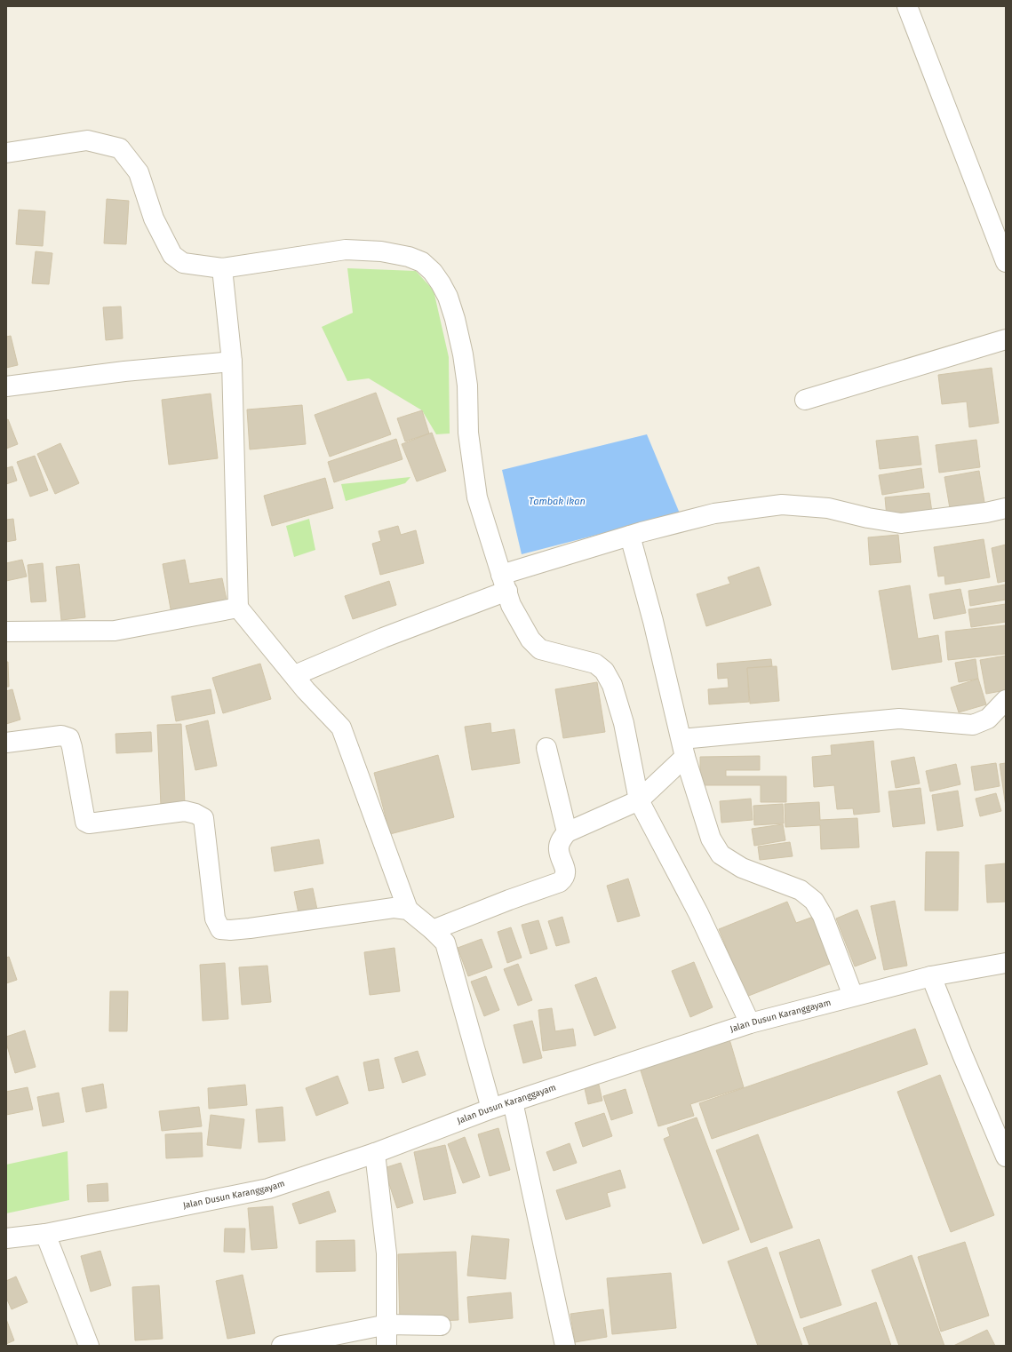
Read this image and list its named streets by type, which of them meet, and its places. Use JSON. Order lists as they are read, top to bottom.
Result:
{
  "streets": {
    "street": ["Jalan Dusun Karanggayam"]
  },
  "water": ["Tambak ikan"]
}
